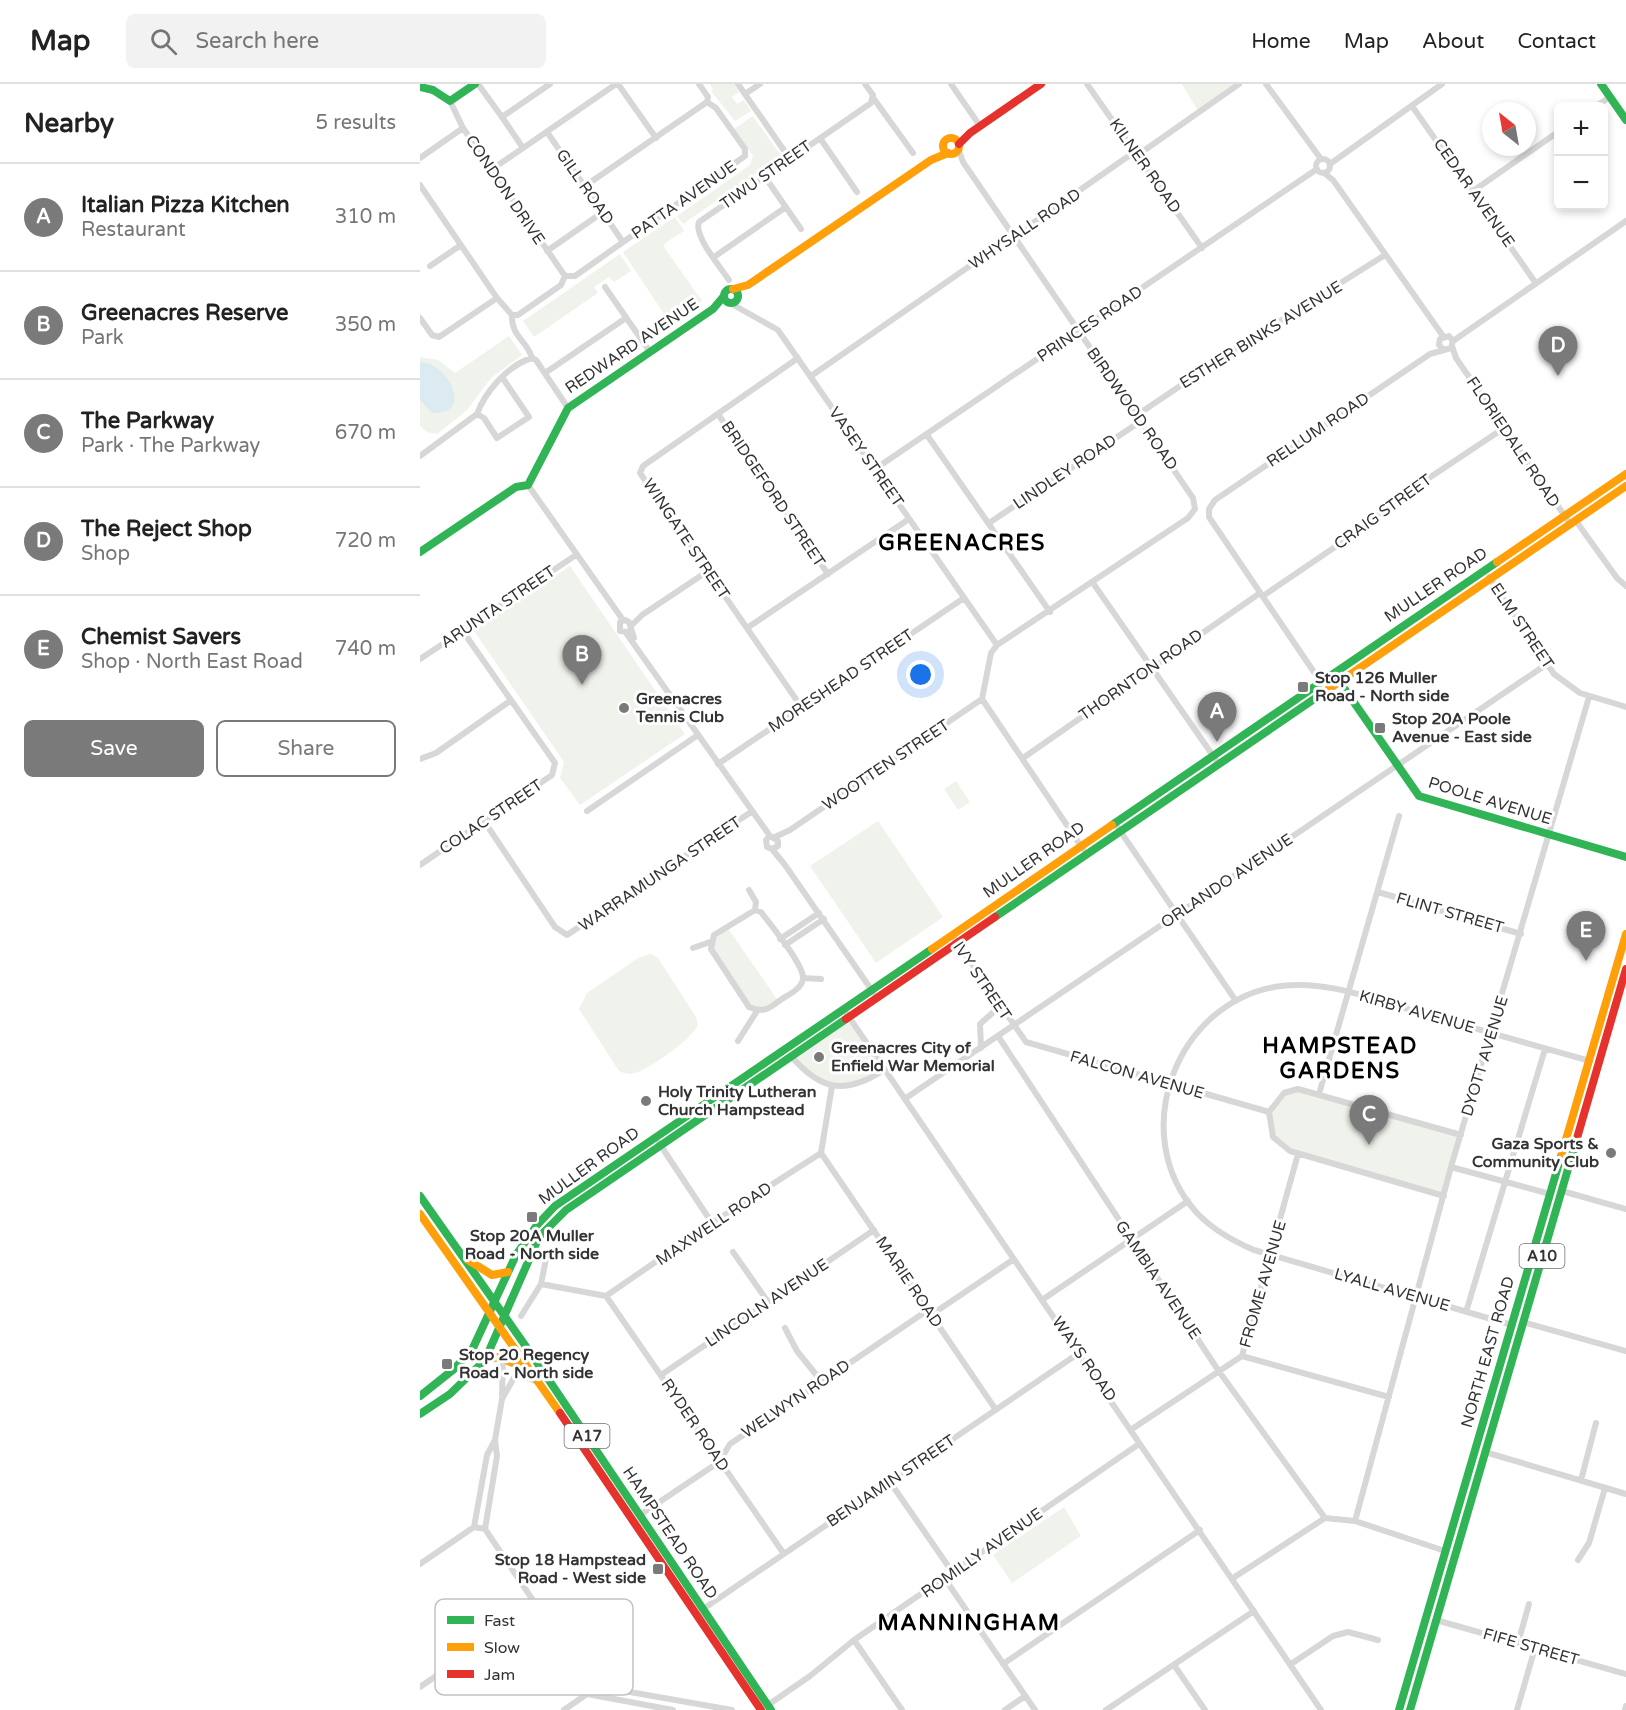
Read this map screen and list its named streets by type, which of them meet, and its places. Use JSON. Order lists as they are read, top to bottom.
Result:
{
  "streets": {
    "main road": [
      "REDWARD AVENUE",
      "MULLER ROAD",
      "POOLE AVENUE",
      "A10",
      "NORTH EAST ROAD",
      "A17",
      "HAMPSTEAD ROAD"
    ],
    "street": [
      "KILNER ROAD",
      "TIWU STREET",
      "GILL ROAD",
      "CONDON DRIVE",
      "CEDAR AVENUE",
      "PATTA AVENUE",
      "WHYSALL ROAD",
      "PRINCES ROAD",
      "ESTHER BINKS AVENUE",
      "BIRDWOOD ROAD",
      "RELLUM ROAD",
      "FLORIEDALE ROAD",
      "VASEY STREET",
      "LINDLEY ROAD",
      "BRIDGEFORD STREET",
      "CRAIG STREET",
      "WINGATE STREET",
      "ARUNTA STREET",
      "ELM STREET",
      "THORNTON ROAD",
      "MORESHEAD STREET",
      "WOOTTEN STREET",
      "COLAC STREET",
      "WARRAMUNGA STREET",
      "ORLANDO AVENUE",
      "FLINT STREET",
      "IVY STREET",
      "KIRBY AVENUE",
      "DYOTT AVENUE",
      "FALCON AVENUE",
      "MAXWELL ROAD",
      "GAMBIA AVENUE",
      "MARIE ROAD",
      "FROME AVENUE",
      "LYALL AVENUE",
      "LINCOLN AVENUE",
      "WAYS ROAD",
      "WELWYN ROAD",
      "RYDER ROAD",
      "BENJAMIN STREET",
      "ROMILLY AVENUE",
      "FIFE STREET"
    ]
  },
  "crossings": [
    ["KILNER ROAD", "WHYSALL ROAD"],
    ["KILNER ROAD", "PRINCES ROAD"],
    ["GILL ROAD", "PATTA AVENUE"],
    ["CONDON DRIVE", "PATTA AVENUE"],
    ["CEDAR AVENUE", "PRINCES ROAD"],
    ["CEDAR AVENUE", "RELLUM ROAD"],
    ["WHYSALL ROAD", "BIRDWOOD ROAD"],
    ["WHYSALL ROAD", "VASEY STREET"],
    ["PRINCES ROAD", "BIRDWOOD ROAD"],
    ["PRINCES ROAD", "FLORIEDALE ROAD"],
    ["PRINCES ROAD", "VASEY STREET"],
    ["ESTHER BINKS AVENUE", "BIRDWOOD ROAD"],
    ["ESTHER BINKS AVENUE", "FLORIEDALE ROAD"],
    ["ESTHER BINKS AVENUE", "LINDLEY ROAD"],
    ["REDWARD AVENUE", "VASEY STREET"],
    ["BIRDWOOD ROAD", "LINDLEY ROAD"],
    ["RELLUM ROAD", "FLORIEDALE ROAD"],
    ["RELLUM ROAD", "CRAIG STREET"],
    ["RELLUM ROAD", "THORNTON ROAD"],
    ["FLORIEDALE ROAD", "CRAIG STREET"],
    ["FLORIEDALE ROAD", "MULLER ROAD"],
    ["VASEY STREET", "WINGATE STREET"],
    ["VASEY STREET", "MORESHEAD STREET"],
    ["BRIDGEFORD STREET", "WINGATE STREET"],
    ["CRAIG STREET", "THORNTON ROAD"],
    ["WINGATE STREET", "MORESHEAD STREET"],
    ["MULLER ROAD", "ELM STREET"],
    ["MULLER ROAD", "POOLE AVENUE"],
    ["MULLER ROAD", "IVY STREET"],
    ["MULLER ROAD", "WAYS ROAD"],
    ["MULLER ROAD", "HAMPSTEAD ROAD"],
    ["ELM STREET", "ORLANDO AVENUE"],
    ["ELM STREET", "DYOTT AVENUE"],
    ["POOLE AVENUE", "ORLANDO AVENUE"],
    ["POOLE AVENUE", "DYOTT AVENUE"],
    ["COLAC STREET", "WARRAMUNGA STREET"],
    ["ORLANDO AVENUE", "IVY STREET"],
    ["ORLANDO AVENUE", "FALCON AVENUE"],
    ["ORLANDO AVENUE", "GAMBIA AVENUE"],
    ["ORLANDO AVENUE", "WAYS ROAD"],
    ["FLINT STREET", "DYOTT AVENUE"],
    ["IVY STREET", "FALCON AVENUE"],
    ["KIRBY AVENUE", "DYOTT AVENUE"],
    ["KIRBY AVENUE", "FALCON AVENUE"],
    ["KIRBY AVENUE", "LYALL AVENUE"],
    ["KIRBY AVENUE", "NORTH EAST ROAD"],
    ["DYOTT AVENUE", "LYALL AVENUE"],
    ["FALCON AVENUE", "LYALL AVENUE"],
    ["MAXWELL ROAD", "MARIE ROAD"],
    ["MAXWELL ROAD", "RYDER ROAD"],
    ["GAMBIA AVENUE", "FROME AVENUE"],
    ["MARIE ROAD", "LINCOLN AVENUE"],
    ["MARIE ROAD", "WELWYN ROAD"],
    ["MARIE ROAD", "BENJAMIN STREET"],
    ["FROME AVENUE", "LYALL AVENUE"],
    ["FROME AVENUE", "WAYS ROAD"],
    ["LYALL AVENUE", "NORTH EAST ROAD"],
    ["LINCOLN AVENUE", "RYDER ROAD"],
    ["NORTH EAST ROAD", "FIFE STREET"],
    ["WAYS ROAD", "WELWYN ROAD"],
    ["WAYS ROAD", "BENJAMIN STREET"],
    ["WAYS ROAD", "ROMILLY AVENUE"],
    ["WELWYN ROAD", "RYDER ROAD"],
    ["WELWYN ROAD", "HAMPSTEAD ROAD"],
    ["RYDER ROAD", "BENJAMIN STREET"],
    ["BENJAMIN STREET", "HAMPSTEAD ROAD"],
    ["HAMPSTEAD ROAD", "ROMILLY AVENUE"]
  ],
  "districts": ["GREENACRES", "HAMPSTEAD GARDENS", "MANNINGHAM"],
  "places": {
    "transit": [
      "Stop 126 Muller Road - North side",
      "Stop 20A Poole Avenue - East side",
      "Stop 20A Muller Road - North side",
      "Stop 20 Regency Road - North side",
      "Stop 18 Hampstead Road - West side"
    ],
    "other": [
      "Greenacres Tennis Club",
      "Greenacres City of Enfield War Memorial",
      "Holy Trinity Lutheran Church Hampstead",
      "Gaza Sports & Community Club"
    ]
  },
  "legend": ["Fast", "Slow", "Jam"],
  "north": "top left",
  "page": {
    "header": "Map",
    "search": "Search here",
    "nav": [
      "Home",
      "Map",
      "About",
      "Contact"
    ],
    "heading": ["Nearby", "5 results"],
    "map_buttons": ["+", "−"],
    "list": [
      {
        "mark": "A",
        "name": "Italian Pizza Kitchen",
        "note": "Restaurant",
        "value": "310 m"
      },
      {
        "mark": "B",
        "name": "Greenacres Reserve",
        "note": "Park",
        "value": "350 m"
      },
      {
        "mark": "C",
        "name": "The Parkway",
        "note": "Park · The Parkway",
        "value": "670 m"
      },
      {
        "mark": "D",
        "name": "The Reject Shop",
        "note": "Shop",
        "value": "720 m"
      },
      {
        "mark": "E",
        "name": "Chemist Savers",
        "note": "Shop · North East Road",
        "value": "740 m"
      }
    ],
    "pins": [
      "D",
      "B",
      "A",
      "E",
      "C"
    ],
    "buttons": ["Save", "Share"]
  }
}
